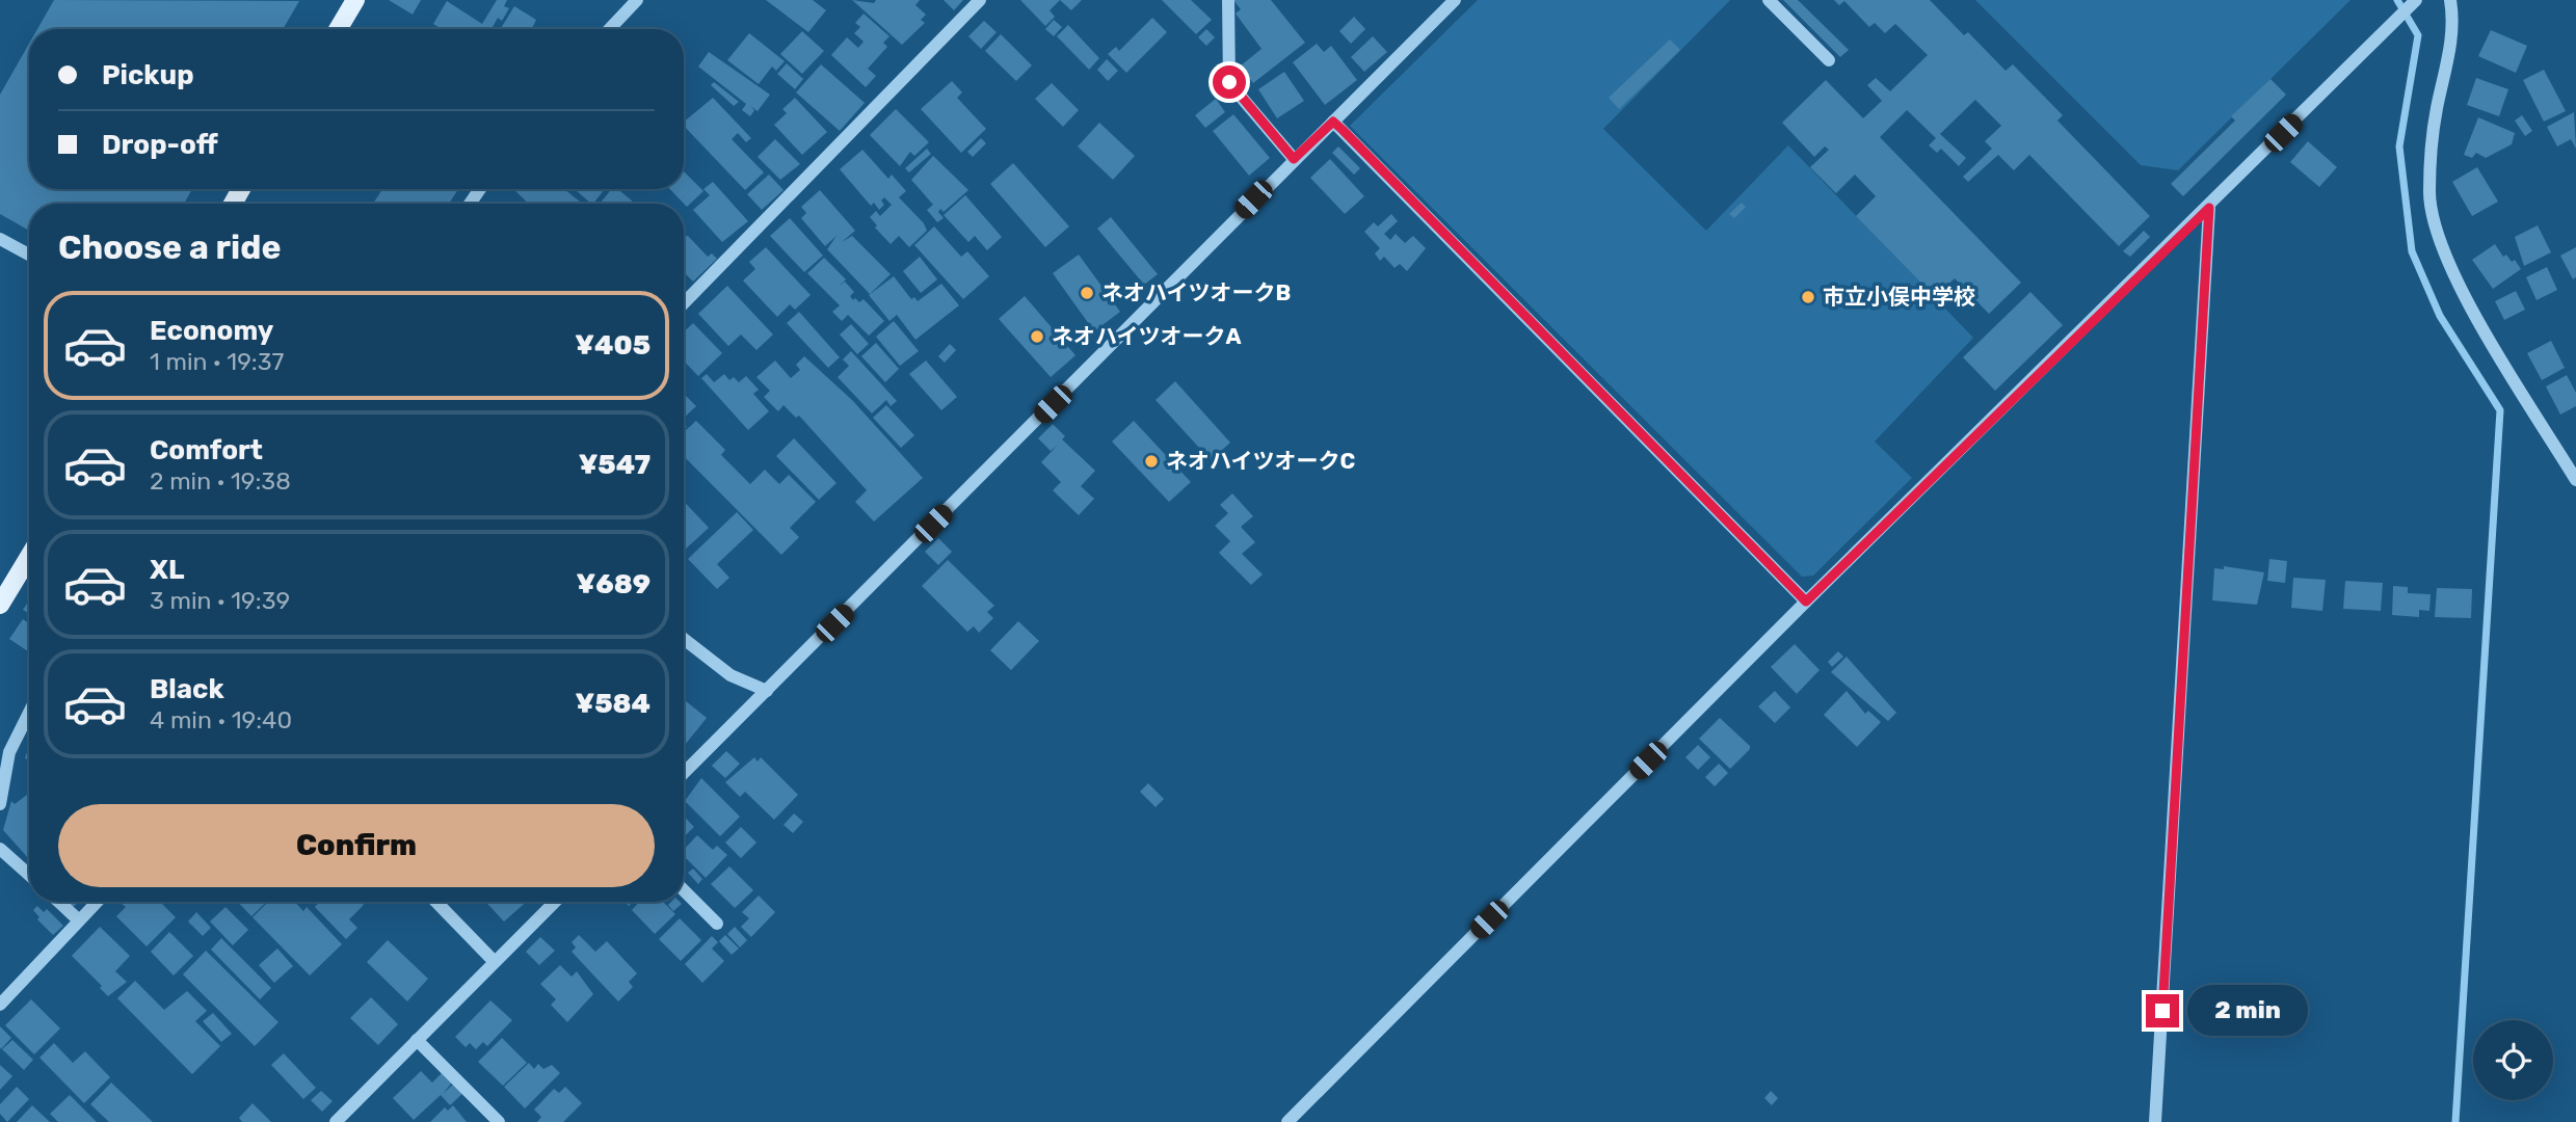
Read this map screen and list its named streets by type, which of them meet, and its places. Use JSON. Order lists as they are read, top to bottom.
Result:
{
  "places": [
    "ネオハイツオークB",
    "市立小俣中学校",
    "ネオハイツオークA",
    "ネオハイツオークC"
  ],
  "page": {
    "banner": ["Pickup", "Drop-off"],
    "heading": "Choose a ride",
    "list": [
      {
        "name": "Economy",
        "note": "1 min · 19:37",
        "value": "¥405"
      },
      {
        "name": "Comfort",
        "note": "2 min · 19:38",
        "value": "¥547"
      },
      {
        "name": "XL",
        "note": "3 min · 19:39",
        "value": "¥689"
      },
      {
        "name": "Black",
        "note": "4 min · 19:40",
        "value": "¥584"
      }
    ],
    "buttons": "Confirm",
    "bubble": "2 min"
  }
}
